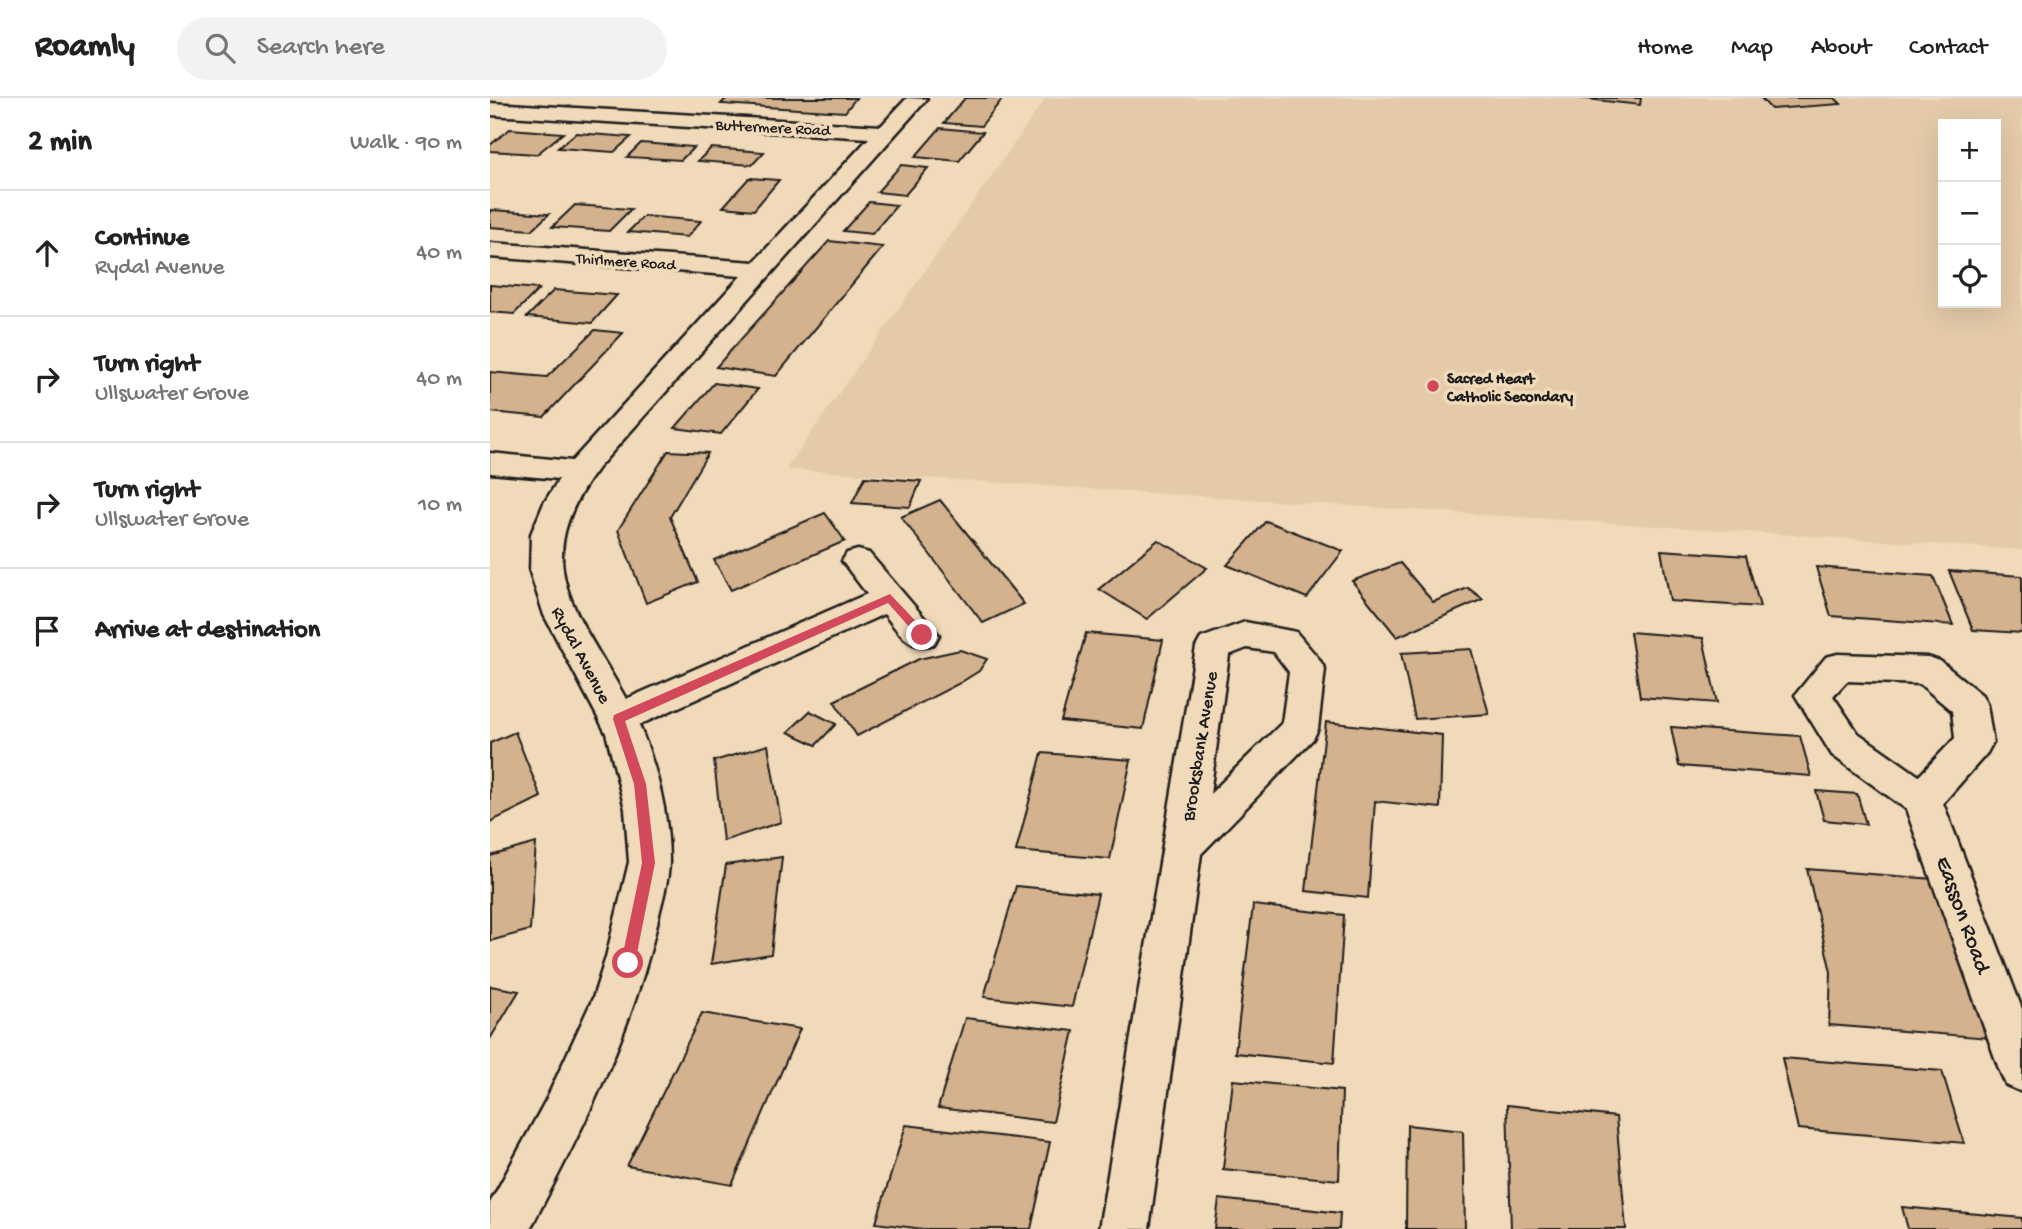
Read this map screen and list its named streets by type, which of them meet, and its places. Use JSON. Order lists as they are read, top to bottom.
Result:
{
  "streets": {
    "street": [
      "Buttermere Road",
      "Thirlmere Road",
      "Rydal Avenue",
      "Brooksbank Avenue",
      "Easson Road"
    ]
  },
  "crossings": [
    ["Buttermere Road", "Rydal Avenue"],
    ["Thirlmere Road", "Rydal Avenue"]
  ],
  "places": ["Sacred Heart Catholic Secondary"],
  "page": {
    "header": "Roamly",
    "search": "Search here",
    "nav": [
      "Home",
      "Map",
      "About",
      "Contact"
    ],
    "heading": ["2 min", "Walk · 90 m"],
    "map_buttons": ["+", "−"],
    "list": [
      ["Continue", "Rydal Avenue", "40 m"],
      ["Turn right", "Ullswater Grove", "40 m"],
      ["Turn right", "Ullswater Grove", "10 m"],
      "Arrive at destination"
    ]
  }
}
